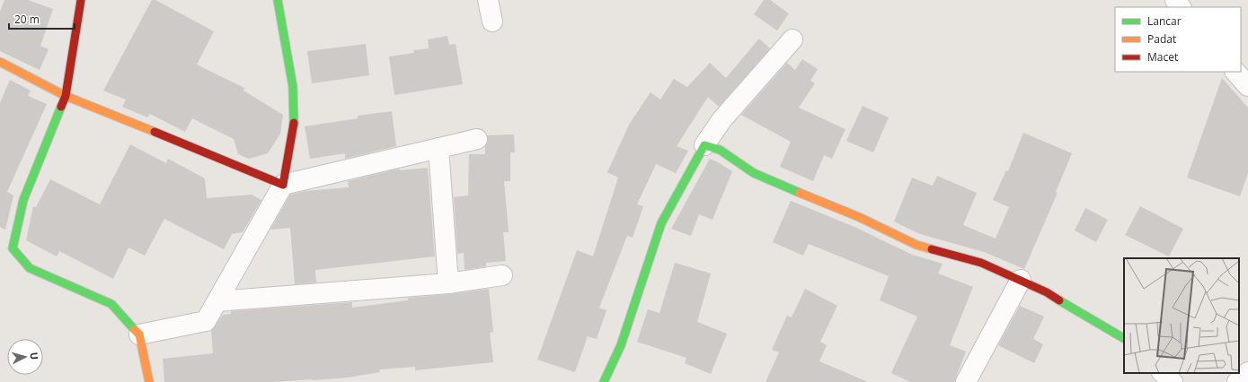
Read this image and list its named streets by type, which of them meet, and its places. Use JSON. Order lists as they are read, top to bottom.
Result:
{
  "legend": ["Lancar", "Padat", "Macet"],
  "scale_bar": "20 m",
  "north": "right"
}
